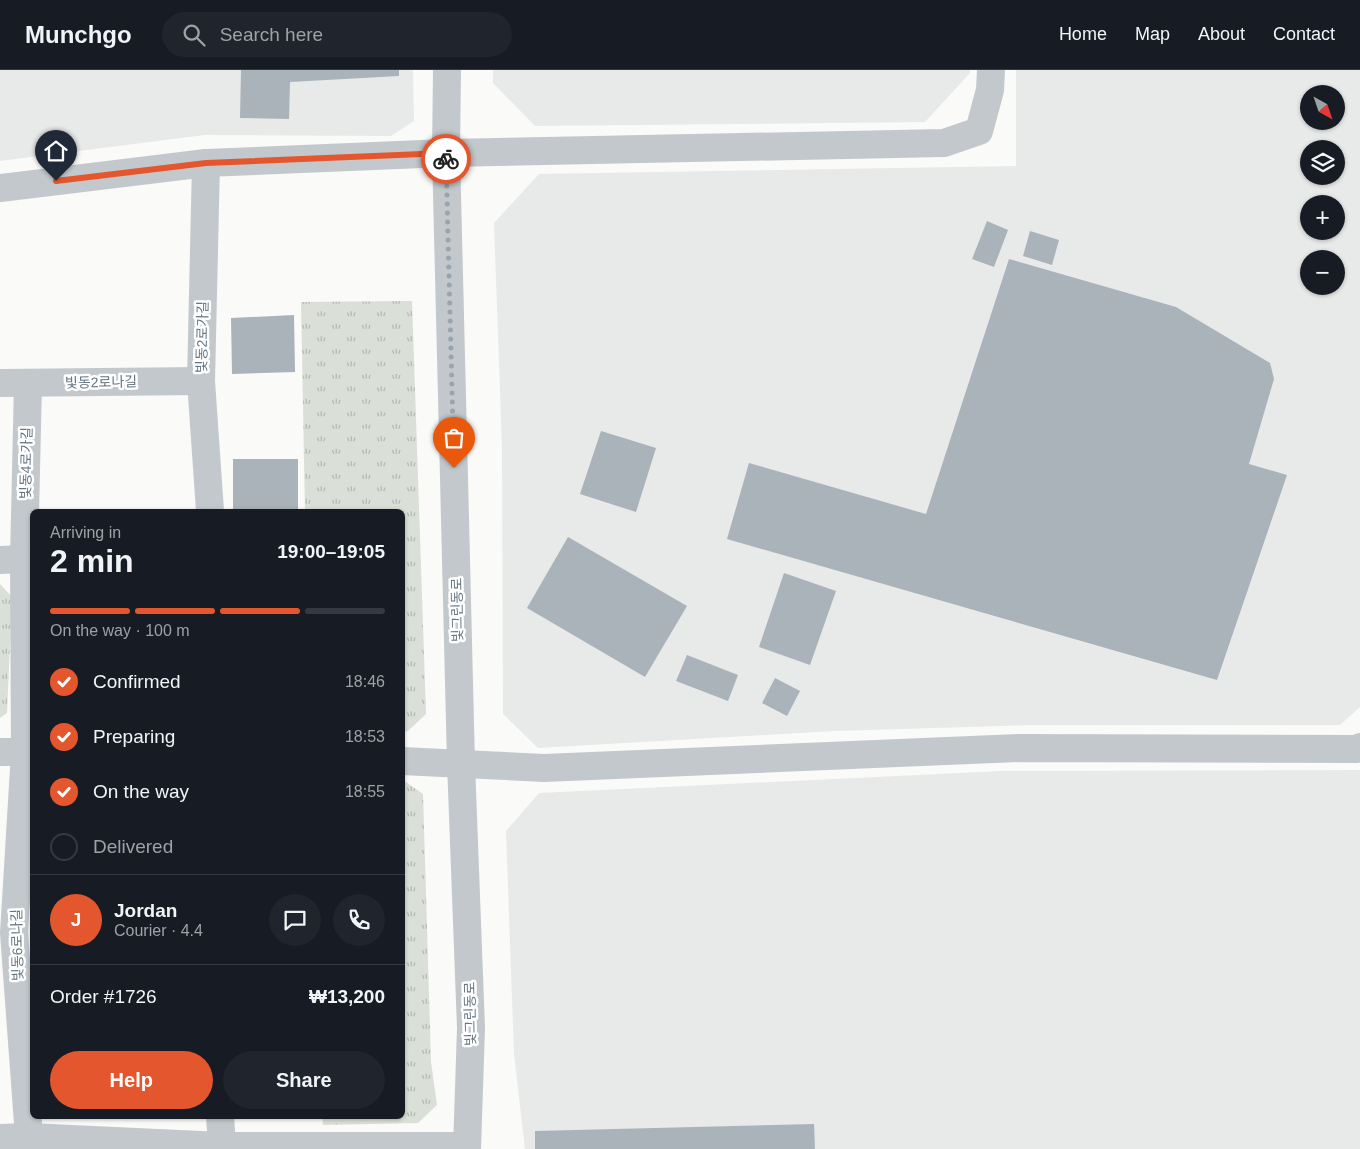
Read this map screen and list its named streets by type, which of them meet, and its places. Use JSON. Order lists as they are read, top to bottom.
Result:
{
  "streets": {
    "street": [
      "빛동2로가길",
      "빛동2로나길",
      "빛동4로가길",
      "빛그린동로",
      "빛동6로나길"
    ]
  },
  "crossings": [
    ["빛동2로가길", "빛동2로나길"],
    ["빛동2로나길", "빛동4로가길"],
    ["빛동4로가길", "빛동6로나길"]
  ],
  "north": "bottom right",
  "page": {
    "header": "Munchgo",
    "search": "Search here",
    "nav": [
      "Home",
      "Map",
      "About",
      "Contact"
    ],
    "map_buttons": ["+", "−"],
    "heading": ["2 min", "Arriving in", "19:00–19:05"],
    "panel": [
      "Jordan",
      "Courier · 4.4",
      "Order #1726",
      "₩13,200"
    ],
    "bar": "On the way · 100 m",
    "list": [
      ["Confirmed", "18:46"],
      ["Preparing", "18:53"],
      ["On the way", "18:55"],
      "Delivered"
    ],
    "round": "J",
    "buttons": ["Help", "Share"]
  }
}
